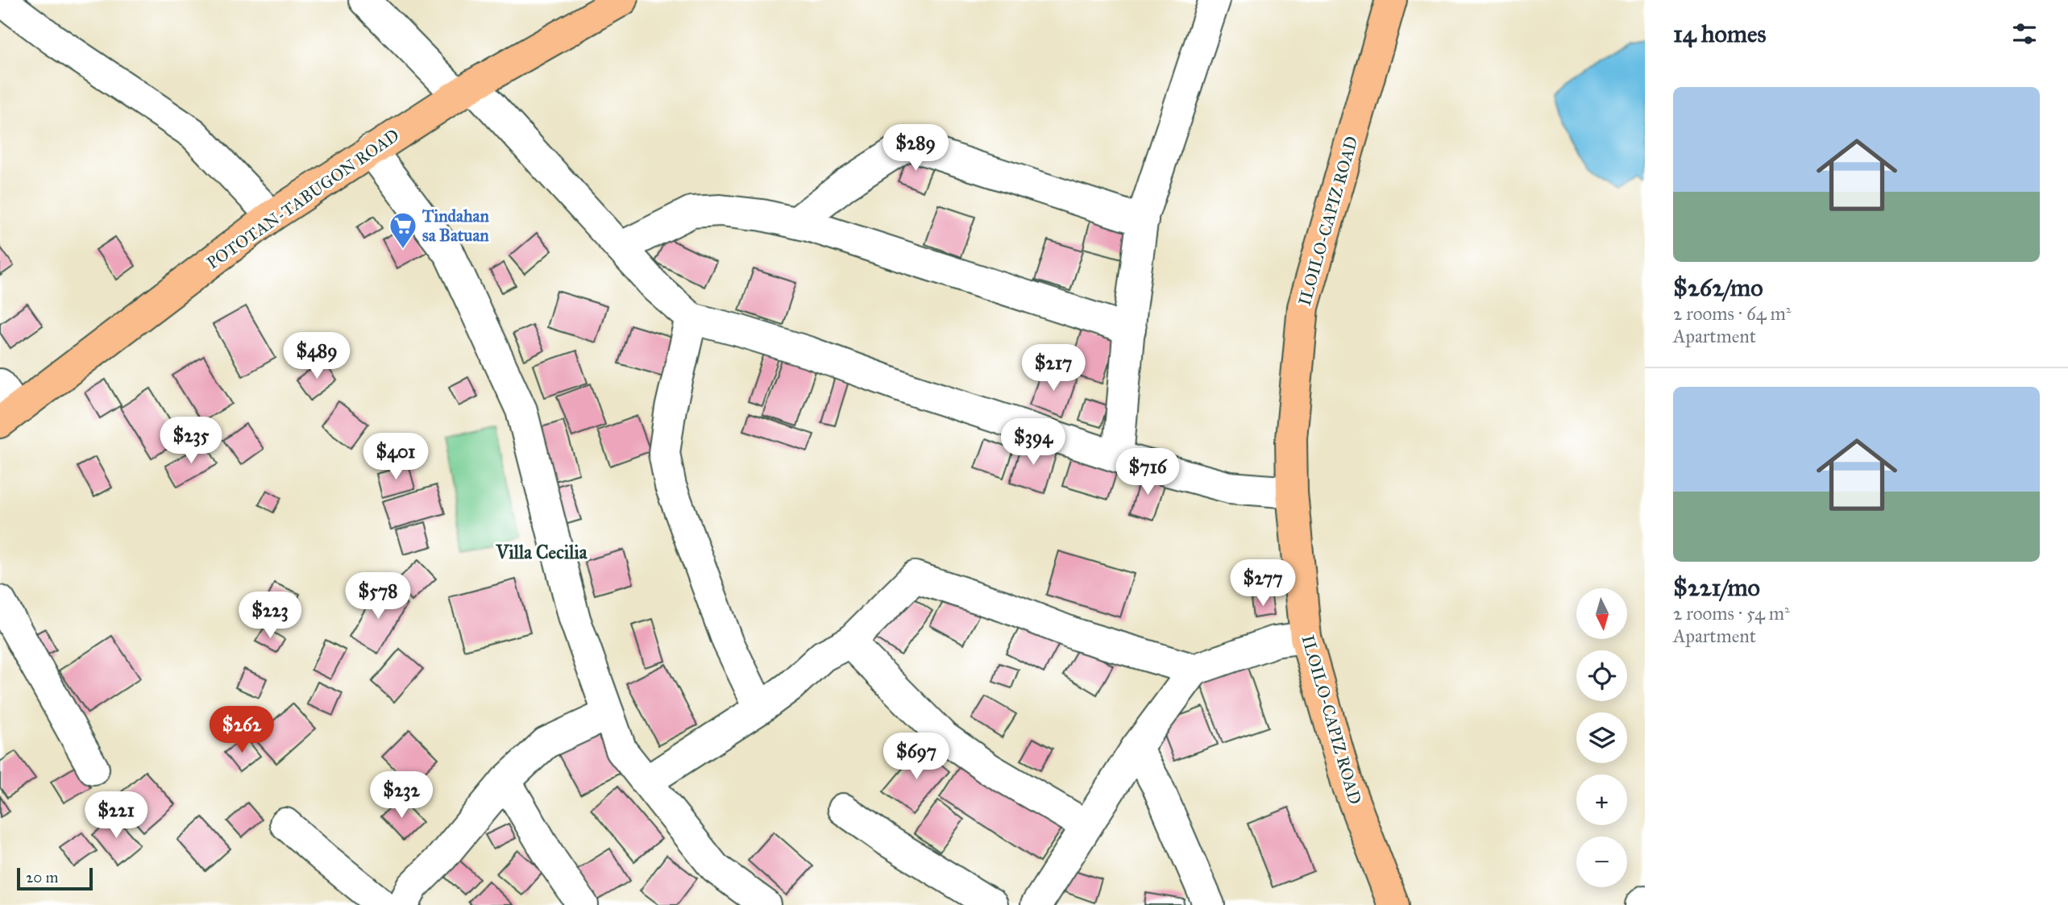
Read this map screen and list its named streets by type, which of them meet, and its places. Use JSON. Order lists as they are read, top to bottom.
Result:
{
  "streets": {
    "main road": ["POTOTAN-TABUGON ROAD", "ILOILO-CAPIZ ROAD"]
  },
  "districts": ["Villa Cecilia"],
  "places": {
    "supermarket": ["Tindahan sa Batuan"]
  },
  "scale_bar": "20 m",
  "north": "bottom",
  "page": {
    "heading": "14 homes",
    "list": [
      {
        "name": "$262/mo",
        "note": "2 rooms · 64 m² · Apartment"
      },
      {
        "name": "$221/mo",
        "note": "2 rooms · 54 m² · Apartment"
      }
    ],
    "price": [
      "$289",
      "$489",
      "$217",
      "$235",
      "$394",
      "$401",
      "$716",
      "$277",
      "$578",
      "$223",
      "$262",
      "$697",
      "$232",
      "$221"
    ],
    "map_buttons": ["+", "−"],
    "scale": "20 m"
  }
}
